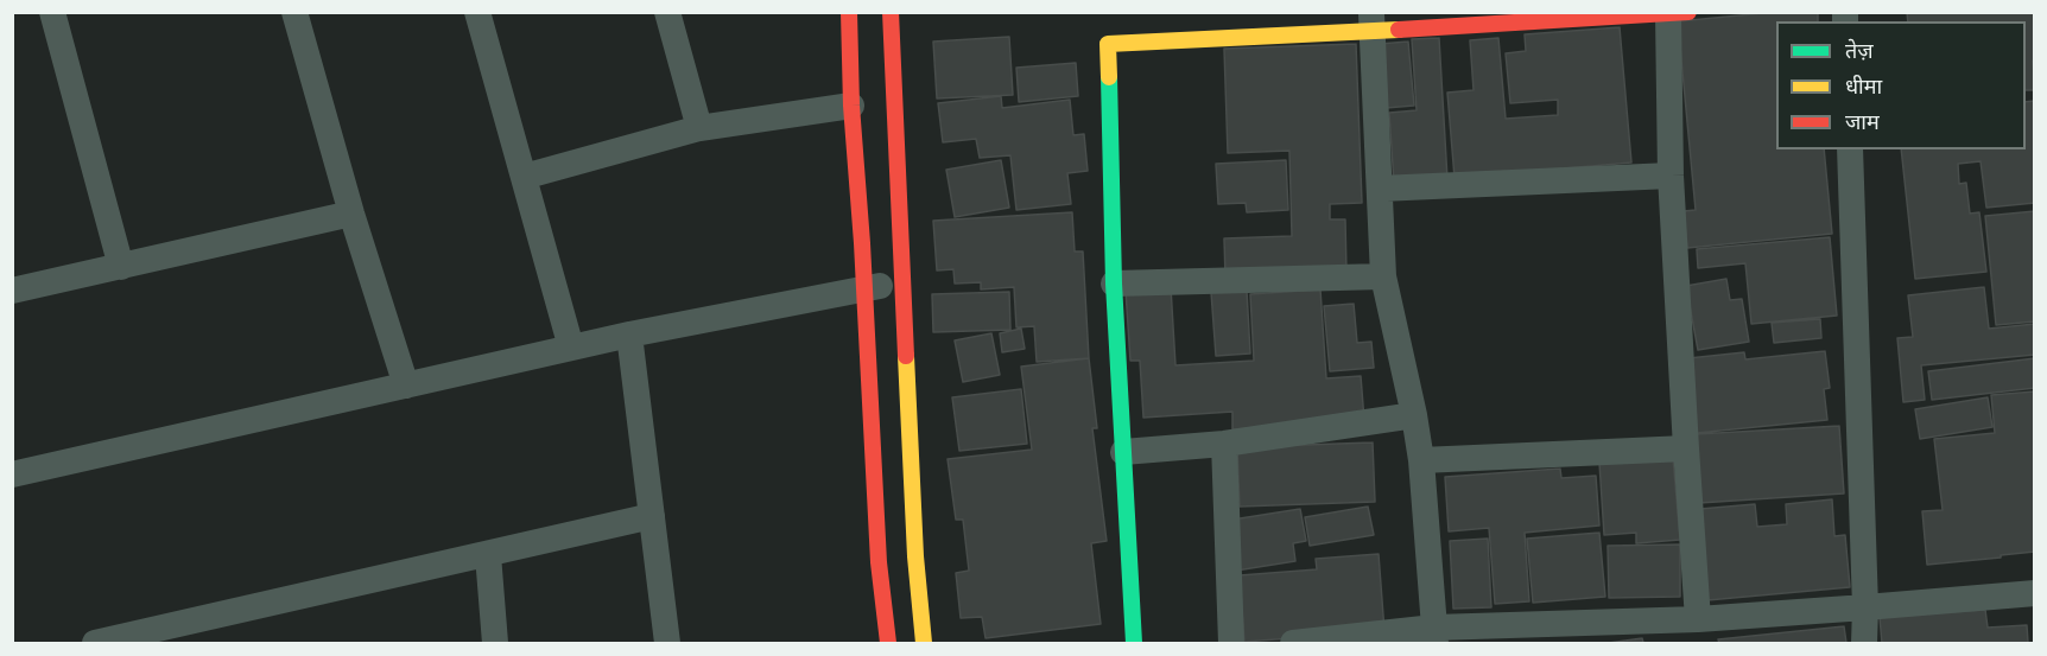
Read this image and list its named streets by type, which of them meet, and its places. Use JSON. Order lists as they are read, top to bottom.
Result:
{
  "legend": ["तेज़", "धीमा", "जाम"]
}
